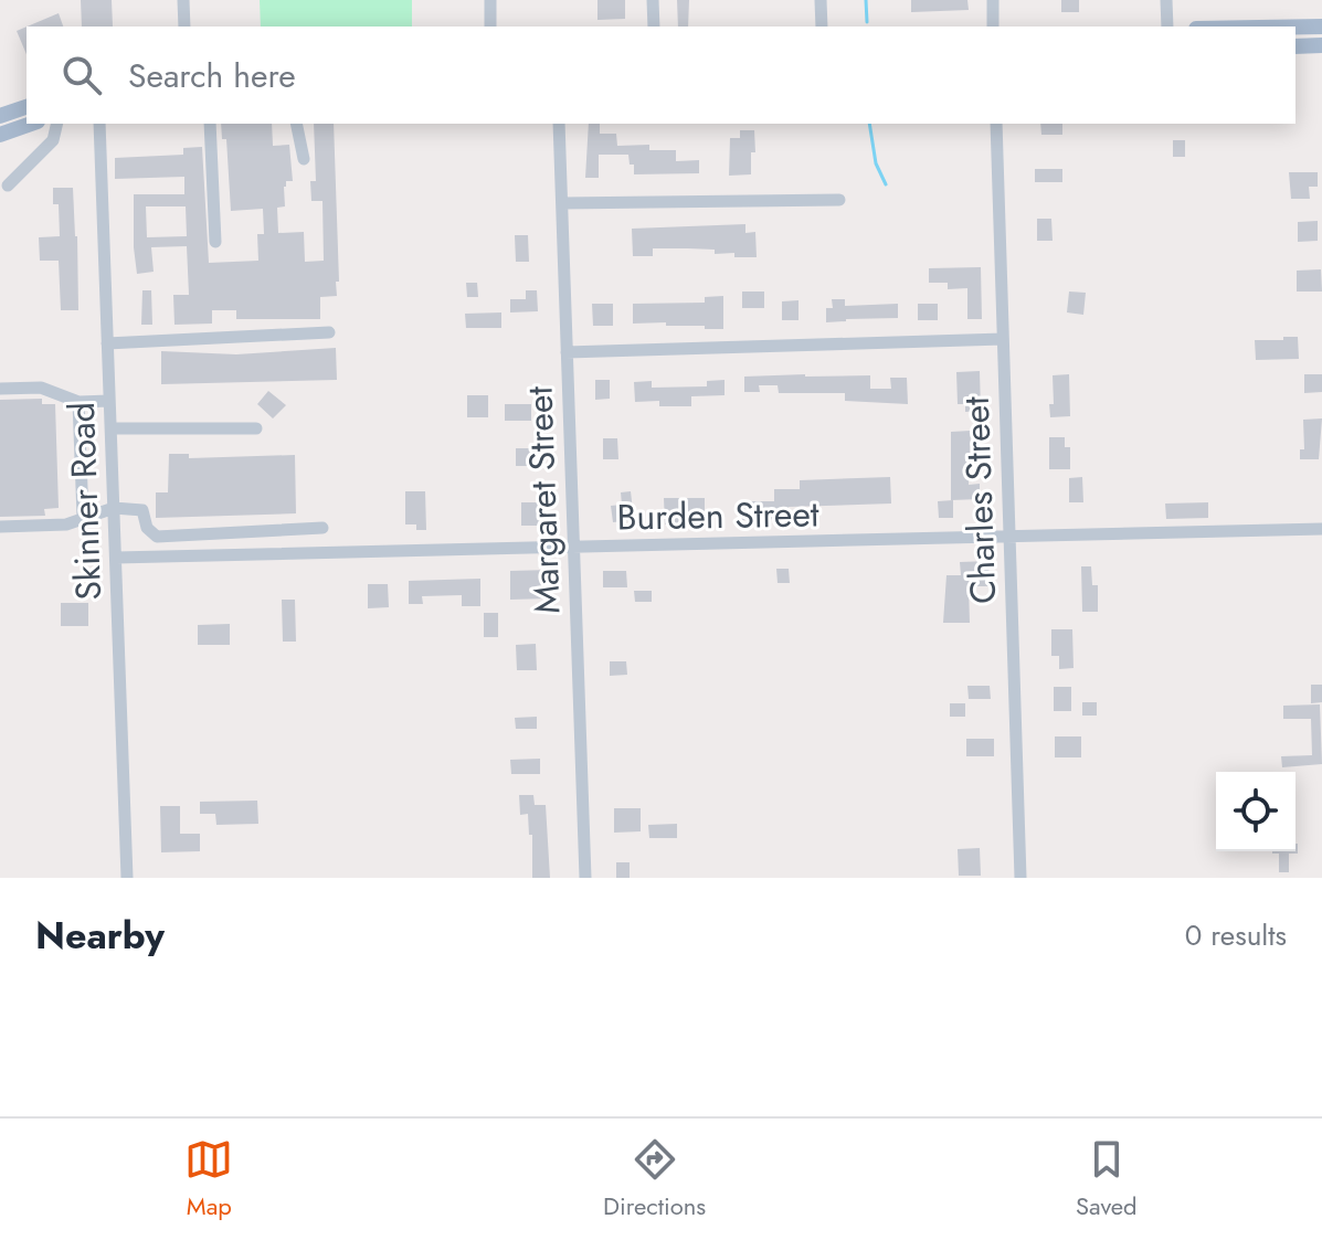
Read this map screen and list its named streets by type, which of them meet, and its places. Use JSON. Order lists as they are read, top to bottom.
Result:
{
  "streets": {
    "street": [
      "Margaret Street",
      "Charles Street",
      "Skinner Road",
      "Burden Street"
    ]
  },
  "crossings": [
    ["Margaret Street", "Burden Street"],
    ["Charles Street", "Burden Street"],
    ["Skinner Road", "Burden Street"]
  ],
  "page": {
    "search": "Search here",
    "heading": ["Nearby", "0 results"],
    "nav": ["Map", "Directions", "Saved"]
  }
}
